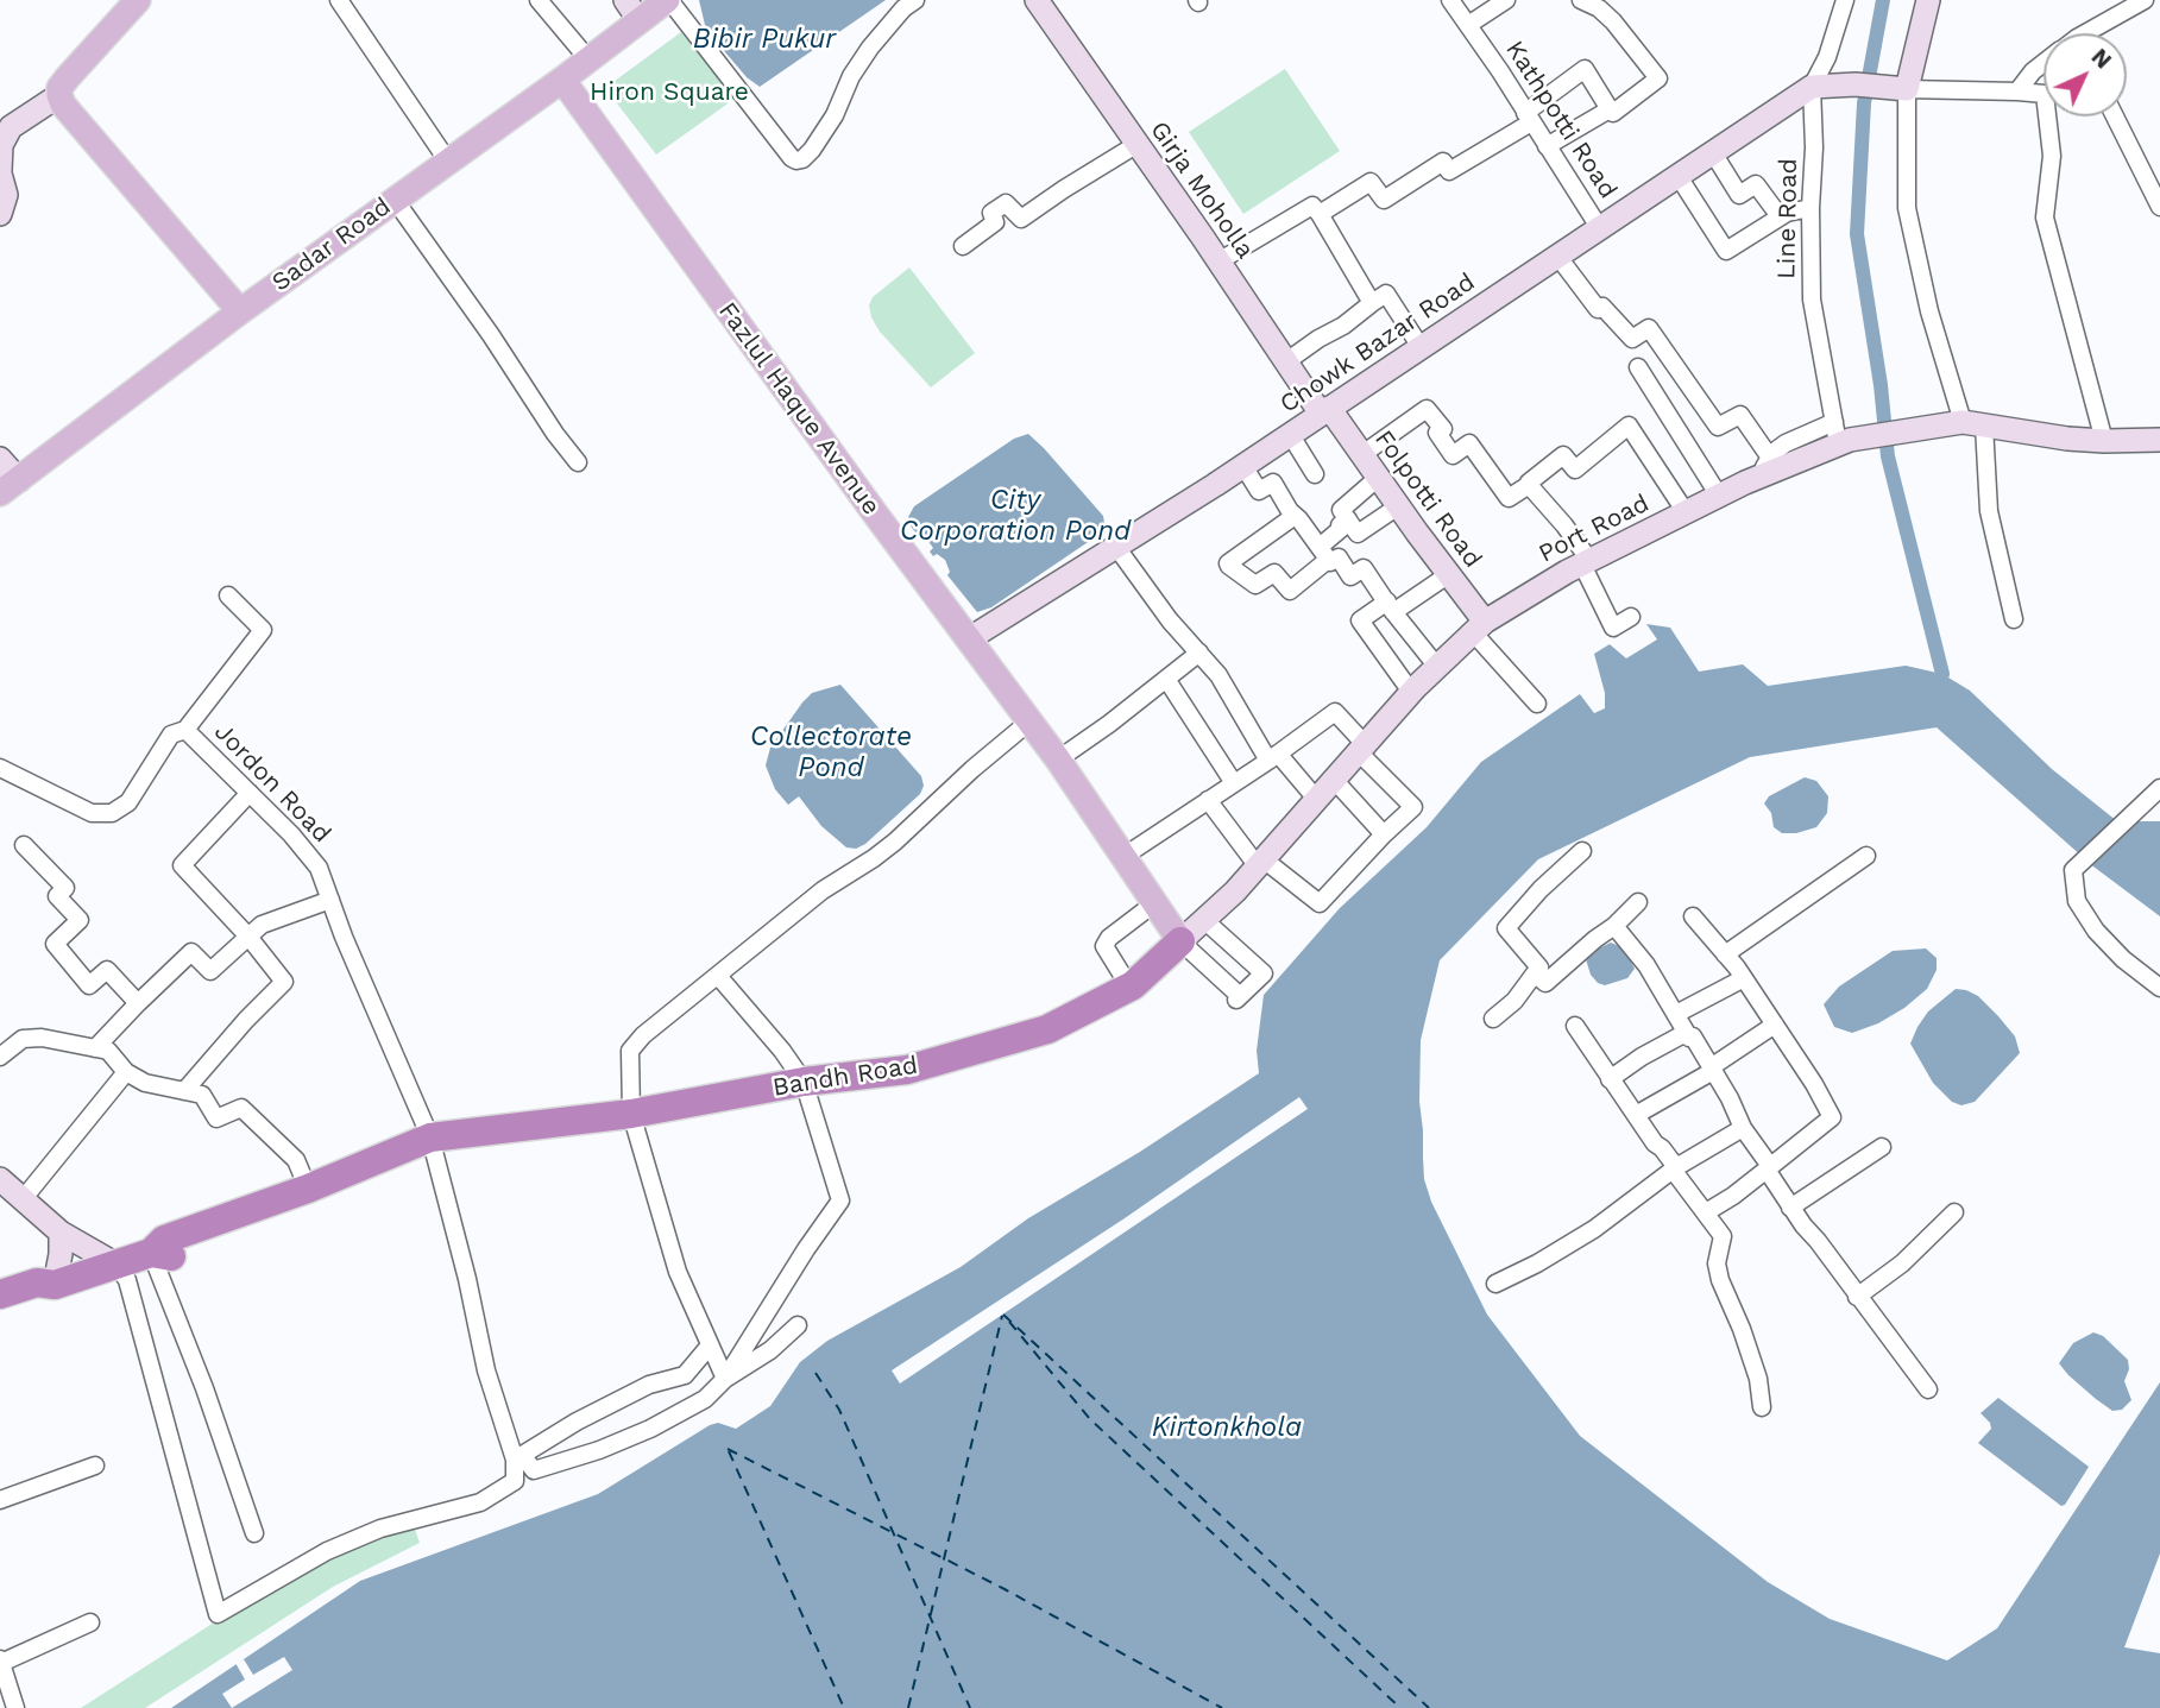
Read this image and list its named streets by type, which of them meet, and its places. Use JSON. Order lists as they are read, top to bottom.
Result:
{
  "streets": {
    "highway": ["Bandh Road"],
    "main road": [
      "Girja Moholla",
      "Sadar Road",
      "Chowk Bazar Road",
      "Fazlul Haque Avenue",
      "Folpotti Road",
      "Port Road"
    ],
    "street": ["Kathpotti Road", "Line Road", "Jordon Road"]
  },
  "crossings": [
    ["Kathpotti Road", "Chowk Bazar Road"],
    ["Girja Moholla", "Chowk Bazar Road"],
    ["Girja Moholla", "Folpotti Road"],
    ["Line Road", "Chowk Bazar Road"],
    ["Line Road", "Port Road"],
    ["Sadar Road", "Fazlul Haque Avenue"],
    ["Chowk Bazar Road", "Fazlul Haque Avenue"],
    ["Chowk Bazar Road", "Folpotti Road"],
    ["Fazlul Haque Avenue", "Port Road"],
    ["Fazlul Haque Avenue", "Bandh Road"],
    ["Folpotti Road", "Port Road"],
    ["Port Road", "Bandh Road"],
    ["Jordon Road", "Bandh Road"]
  ],
  "water": [
    "Bibir Pukur",
    "City Corporation Pond",
    "Collectorate Pond",
    "Kirtonkhola"
  ],
  "parks": ["Hiron Square"],
  "north": "top right"
}
